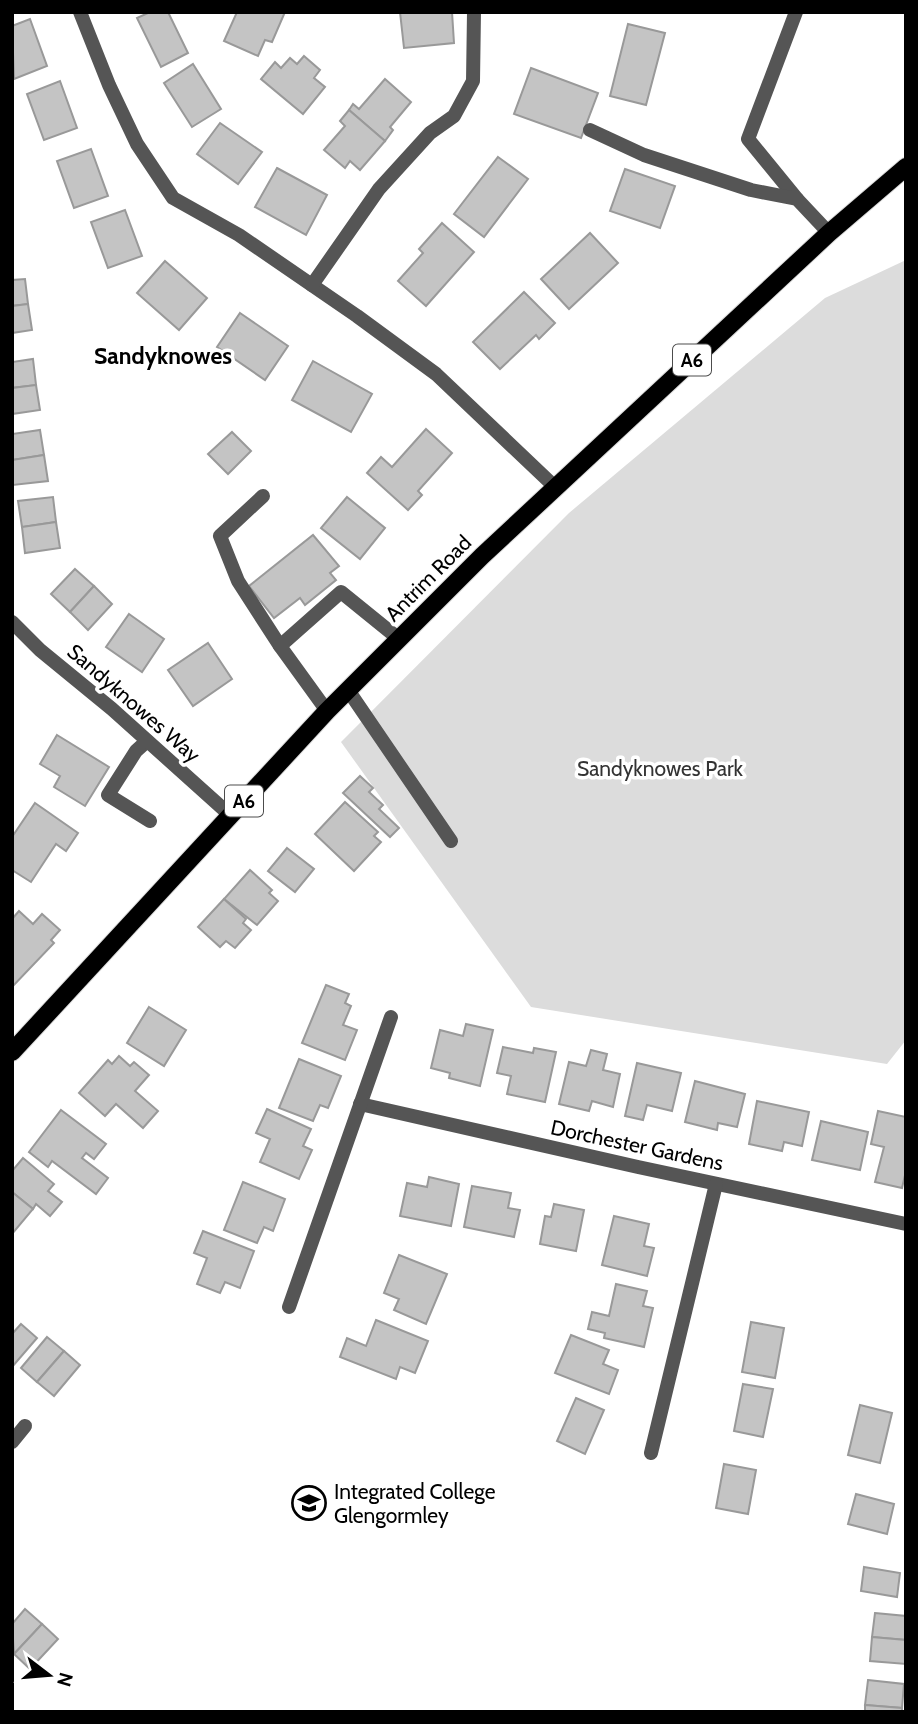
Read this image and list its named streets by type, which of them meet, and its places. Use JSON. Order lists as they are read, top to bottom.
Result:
{
  "streets": {
    "main road": ["A6", "Antrim Road"],
    "street": ["Sandyknowes Way", "Dorchester Gardens"]
  },
  "crossings": [
    ["Antrim Road", "Sandyknowes Way"]
  ],
  "districts": ["Sandyknowes"],
  "parks": ["Sandyknowes Park"],
  "places": {
    "school or university": ["Integrated College Glengormley"]
  },
  "north": "right"
}
